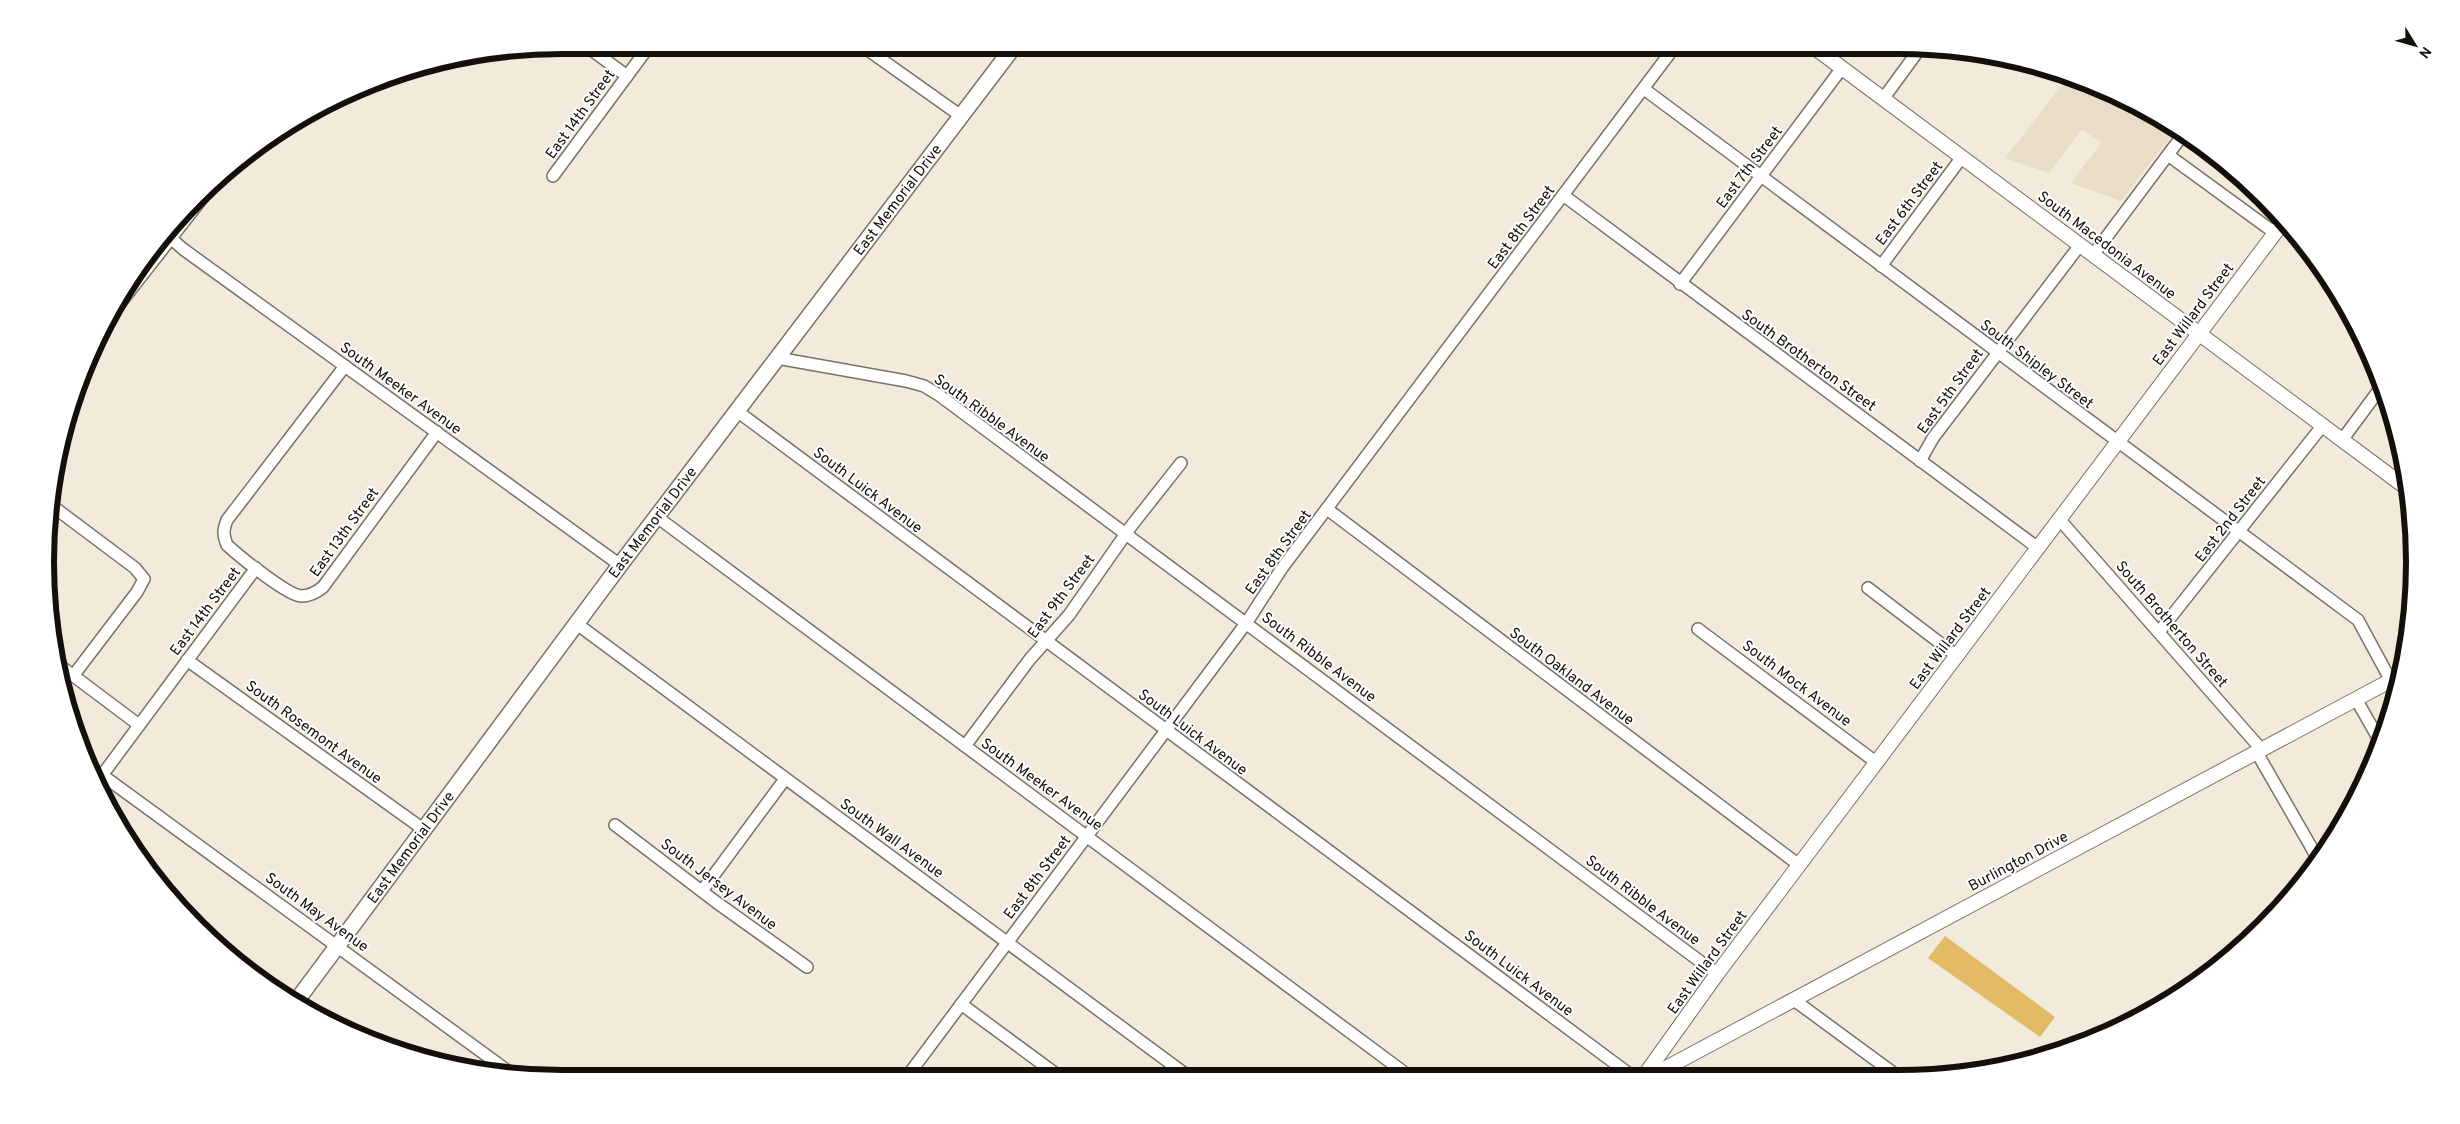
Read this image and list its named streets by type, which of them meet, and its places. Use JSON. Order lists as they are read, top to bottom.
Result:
{
  "streets": {
    "main road": ["East Memorial Drive"],
    "street": [
      "East 14th Street",
      "East 7th Street",
      "East 6th Street",
      "East 8th Street",
      "South Macedonia Avenue",
      "East Willard Street",
      "South Brotherton Street",
      "South Shipley Street",
      "South Meeker Avenue",
      "East 5th Street",
      "South Ribble Avenue",
      "South Luick Avenue",
      "East 2nd Street",
      "East 13th Street",
      "East 9th Street",
      "South Oakland Avenue",
      "South Mock Avenue",
      "South Rosemont Avenue",
      "South Wall Avenue",
      "Burlington Drive",
      "South Jersey Avenue",
      "South May Avenue"
    ]
  },
  "crossings": [
    ["East 14th Street", "South Meeker Avenue"],
    ["East 14th Street", "East 13th Street"],
    ["East 14th Street", "South Rosemont Avenue"],
    ["East 7th Street", "South Macedonia Avenue"],
    ["East 7th Street", "South Brotherton Street"],
    ["East 7th Street", "South Shipley Street"],
    ["East Memorial Drive", "South Meeker Avenue"],
    ["East Memorial Drive", "South Ribble Avenue"],
    ["East Memorial Drive", "South Luick Avenue"],
    ["East Memorial Drive", "South Rosemont Avenue"],
    ["East Memorial Drive", "South Wall Avenue"],
    ["East Memorial Drive", "South May Avenue"],
    ["East 6th Street", "South Macedonia Avenue"],
    ["East 6th Street", "South Shipley Street"],
    ["East 8th Street", "South Brotherton Street"],
    ["East 8th Street", "South Shipley Street"],
    ["East 8th Street", "South Meeker Avenue"],
    ["East 8th Street", "South Ribble Avenue"],
    ["East 8th Street", "South Luick Avenue"],
    ["East 8th Street", "South Oakland Avenue"],
    ["East 8th Street", "South Wall Avenue"],
    ["South Macedonia Avenue", "East Willard Street"],
    ["South Macedonia Avenue", "East 5th Street"],
    ["South Macedonia Avenue", "East 2nd Street"],
    ["East Willard Street", "South Brotherton Street"],
    ["East Willard Street", "South Shipley Street"],
    ["East Willard Street", "South Ribble Avenue"],
    ["East Willard Street", "South Oakland Avenue"],
    ["East Willard Street", "South Mock Avenue"],
    ["South Brotherton Street", "East 5th Street"],
    ["South Brotherton Street", "East 2nd Street"],
    ["South Brotherton Street", "Burlington Drive"],
    ["South Shipley Street", "East 5th Street"],
    ["South Shipley Street", "East 2nd Street"],
    ["South Meeker Avenue", "East 13th Street"],
    ["South Meeker Avenue", "East 9th Street"],
    ["South Ribble Avenue", "East 9th Street"],
    ["South Luick Avenue", "East 9th Street"]
  ],
  "north": "bottom right"
}
